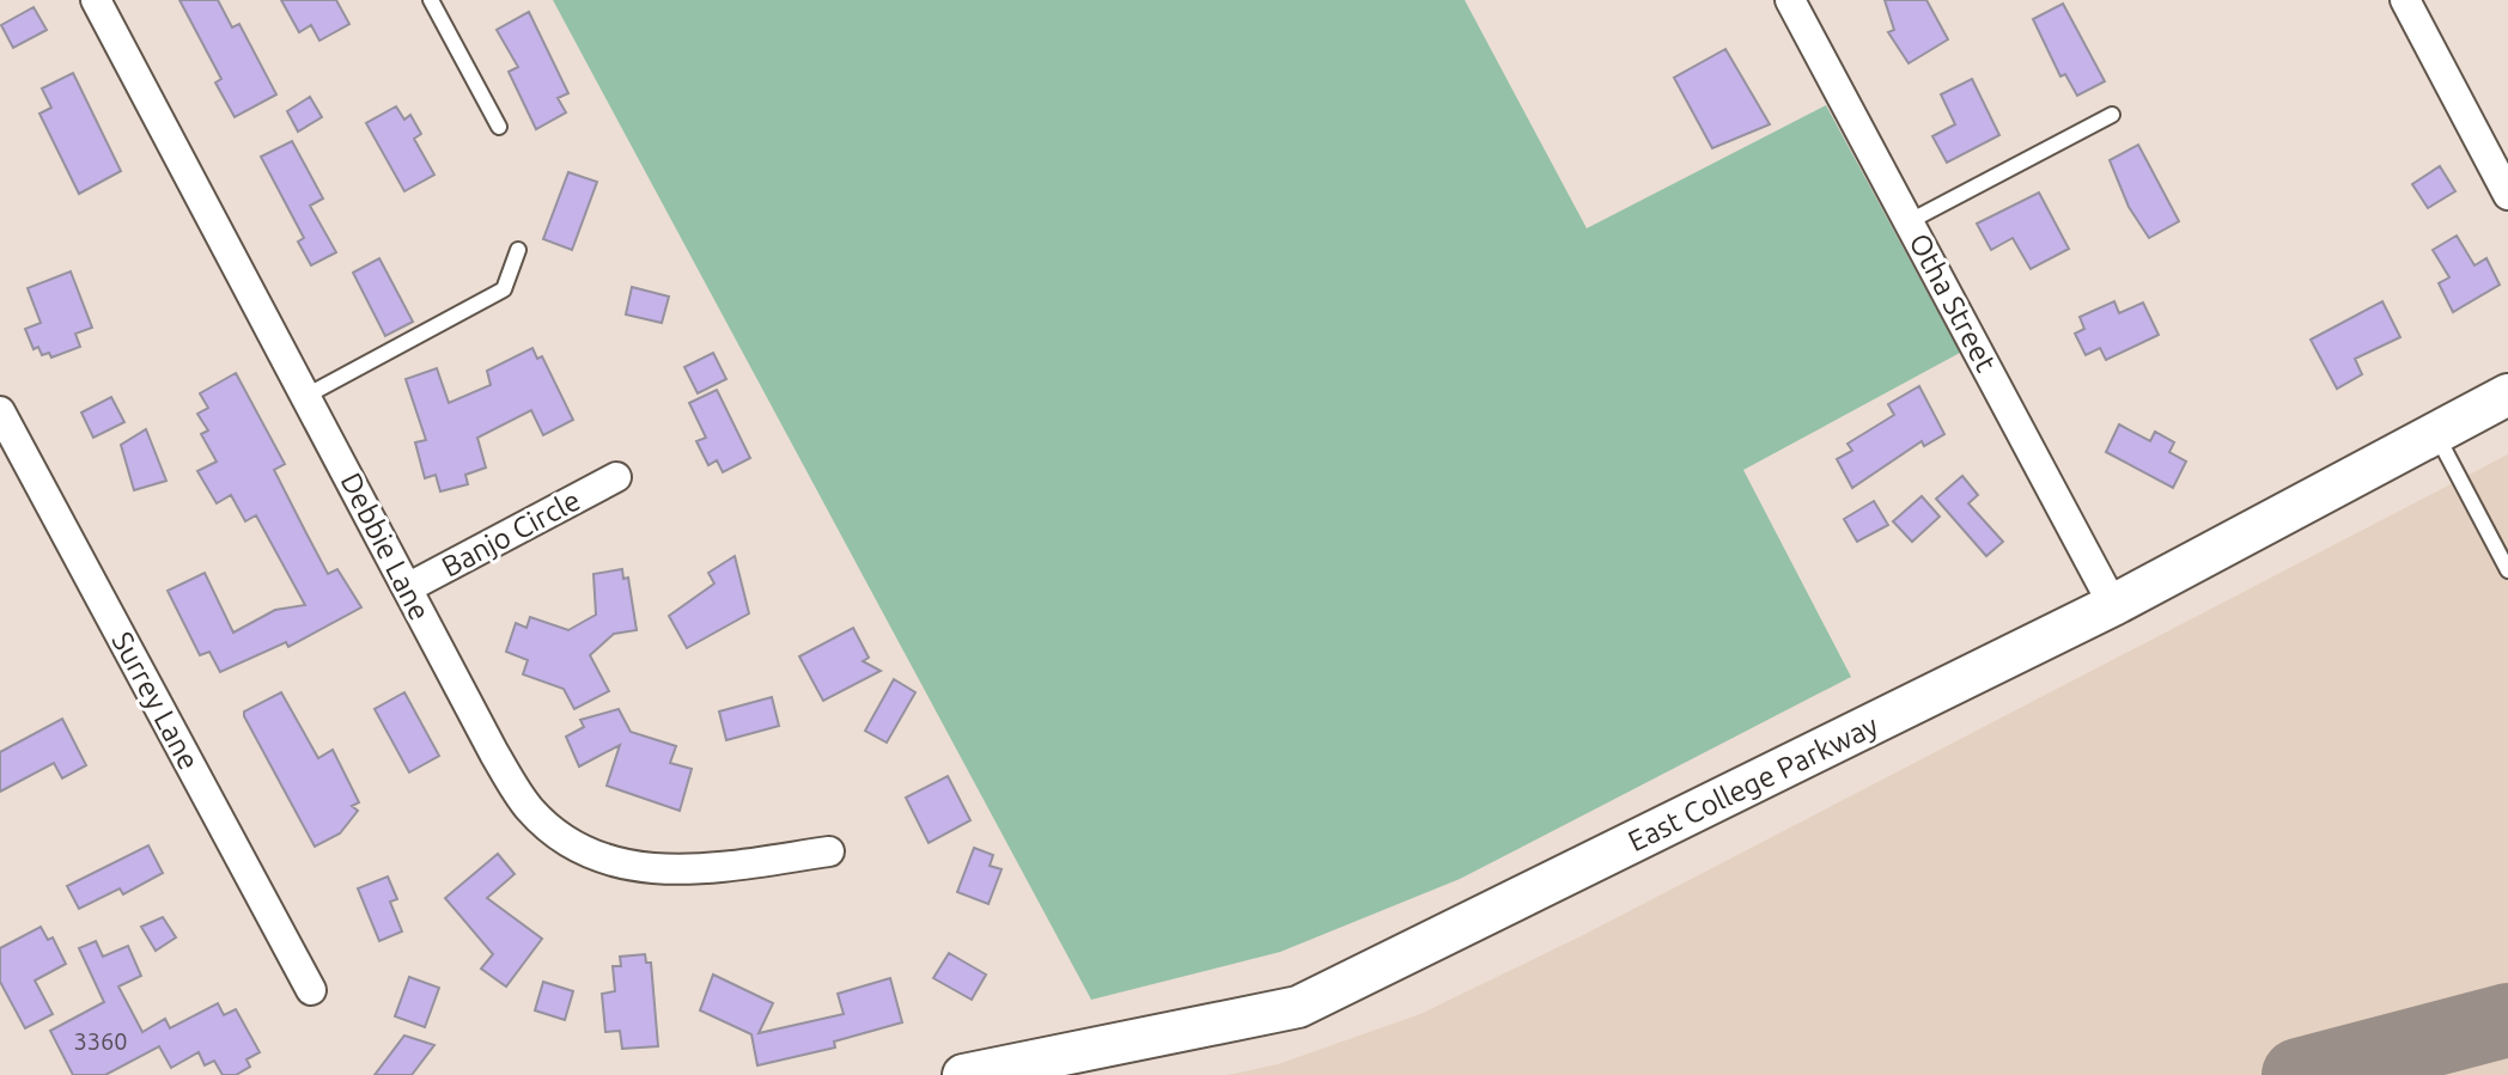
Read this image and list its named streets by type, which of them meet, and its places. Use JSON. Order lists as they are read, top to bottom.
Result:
{
  "streets": {
    "main road": ["East College Parkway"],
    "street": [
      "Otha Street",
      "Banjo Circle",
      "Debbie Lane",
      "Surrey Lane"
    ]
  },
  "crossings": [
    ["Otha Street", "East College Parkway"],
    ["Banjo Circle", "Debbie Lane"]
  ],
  "house_numbers": ["3360"]
}
